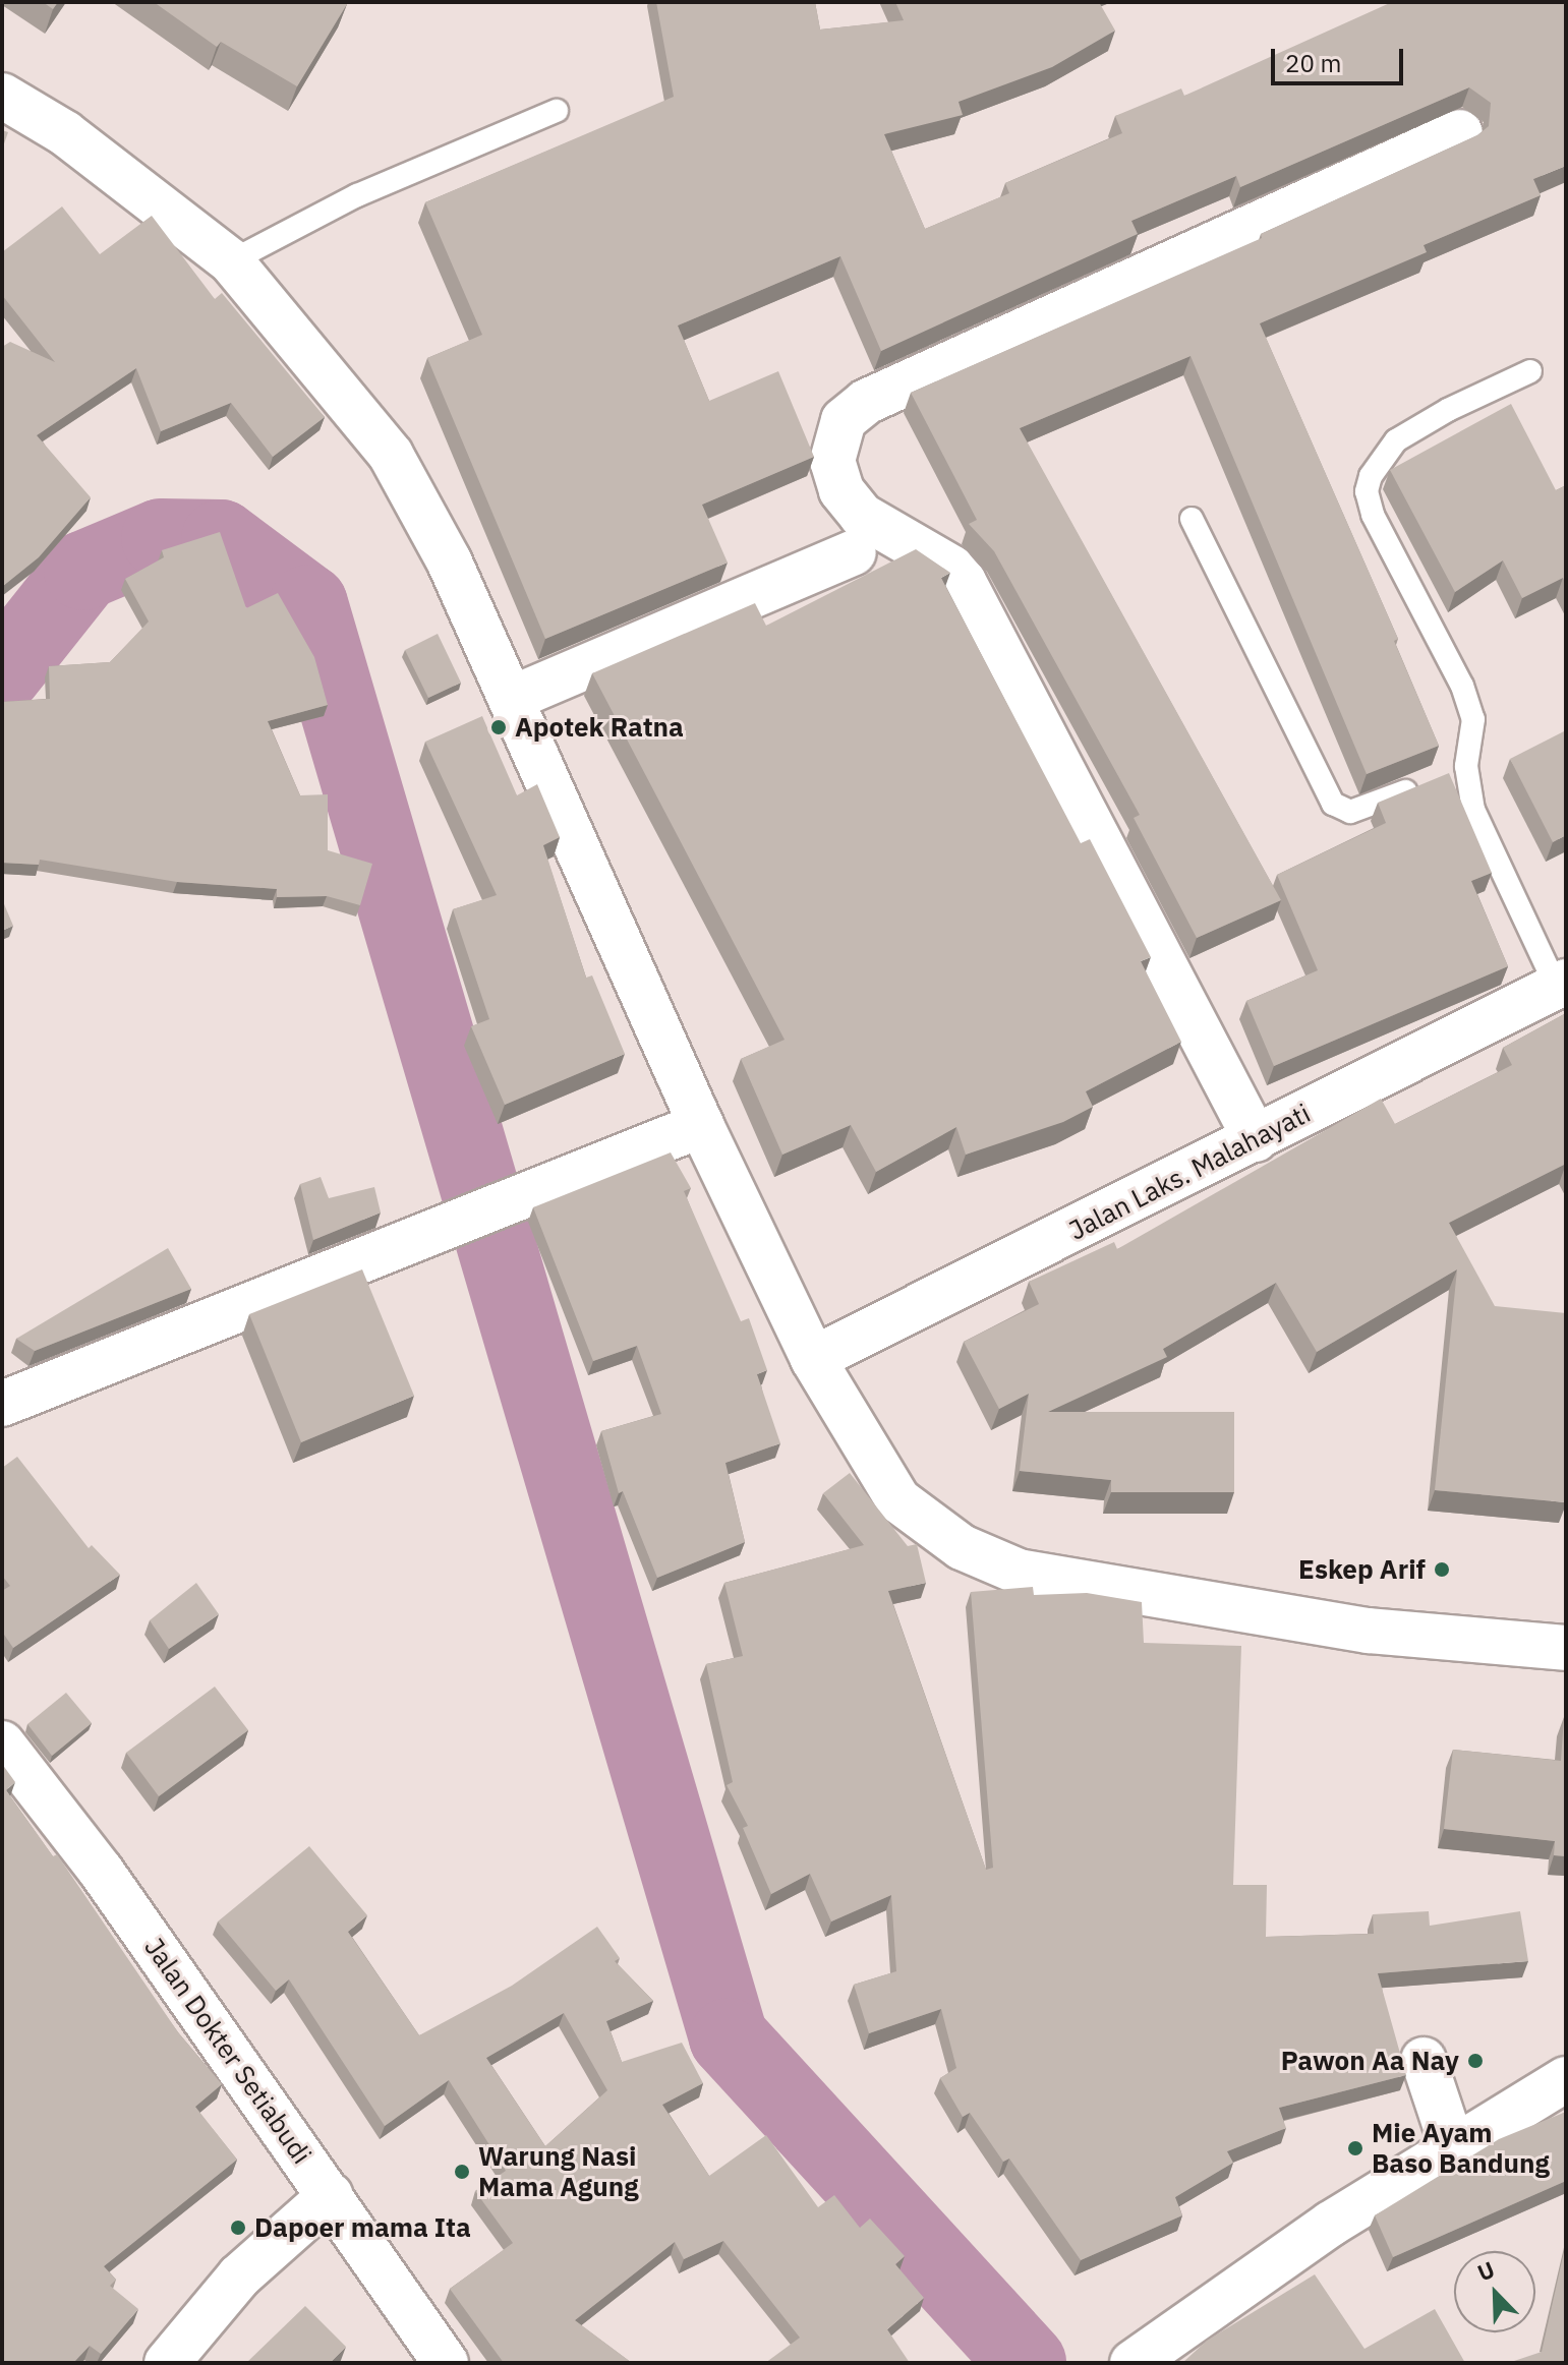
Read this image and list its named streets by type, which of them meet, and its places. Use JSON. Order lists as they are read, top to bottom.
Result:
{
  "streets": {
    "street": ["Jalan Laks. Malahayati", "Jalan Dokter Setiabudi"]
  },
  "places": [
    "Apotek Ratna",
    "Eskep Arif",
    "Pawon Aa Nay",
    "Mie Ayam Baso Bandung",
    "Warung Nasi Mama Agung",
    "Dapoer mama Ita"
  ],
  "scale_bar": "20 m",
  "north": "top left"
}
